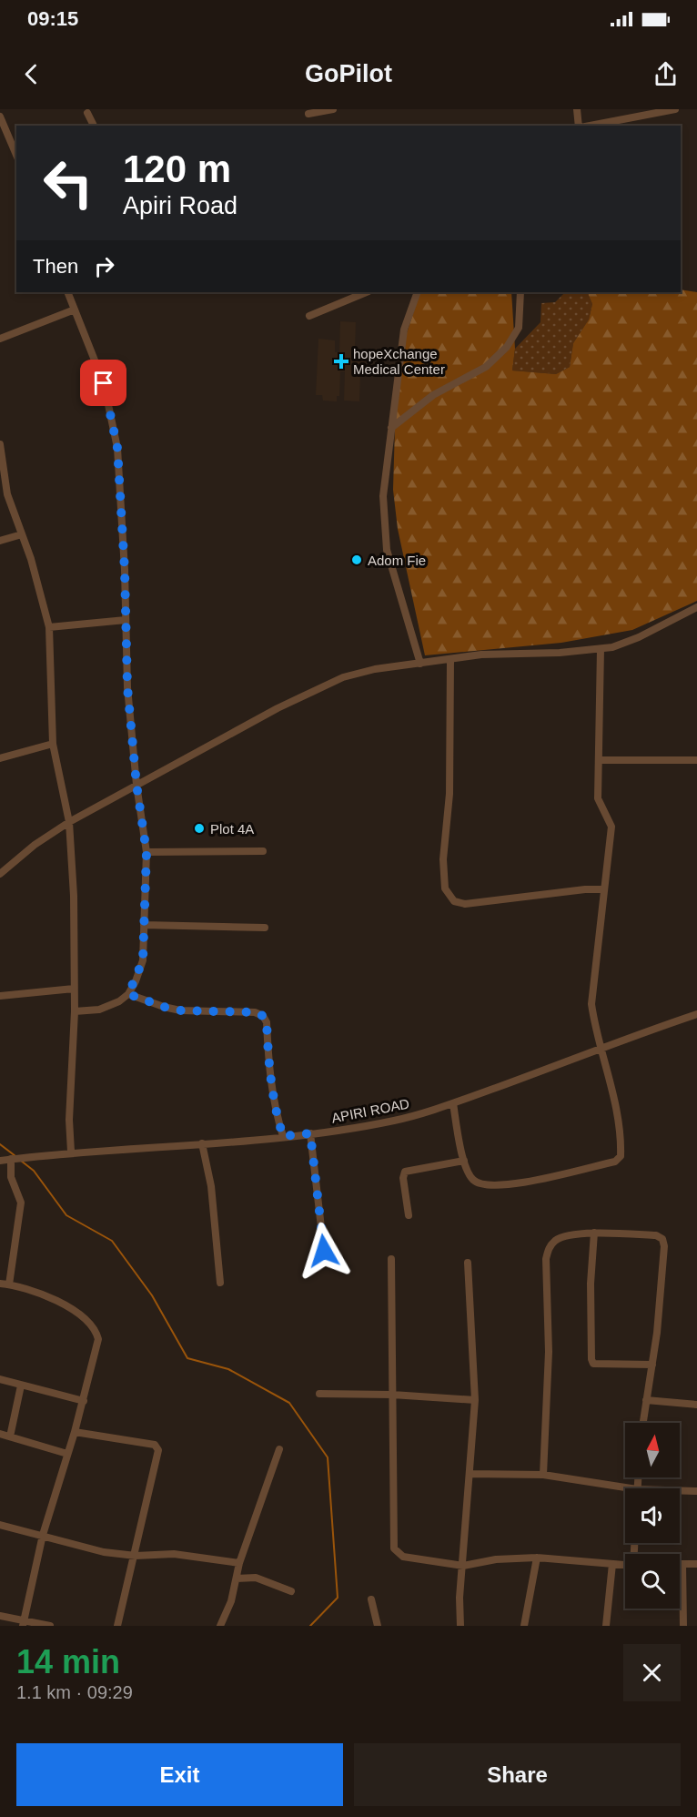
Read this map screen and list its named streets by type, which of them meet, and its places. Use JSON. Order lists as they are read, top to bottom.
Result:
{
  "streets": {
    "street": ["APIRI ROAD"]
  },
  "places": {
    "health": ["hopeXchange Medical Center"],
    "other": ["Adom Fie", "Plot 4A"]
  },
  "north": "top",
  "page": {
    "status": "09:15",
    "header": "GoPilot",
    "turn": ["120 m", "Apiri Road"],
    "then": "Then",
    "heading": ["14 min", "1.1 km · 09:29"],
    "buttons": ["Exit", "Share"]
  }
}
